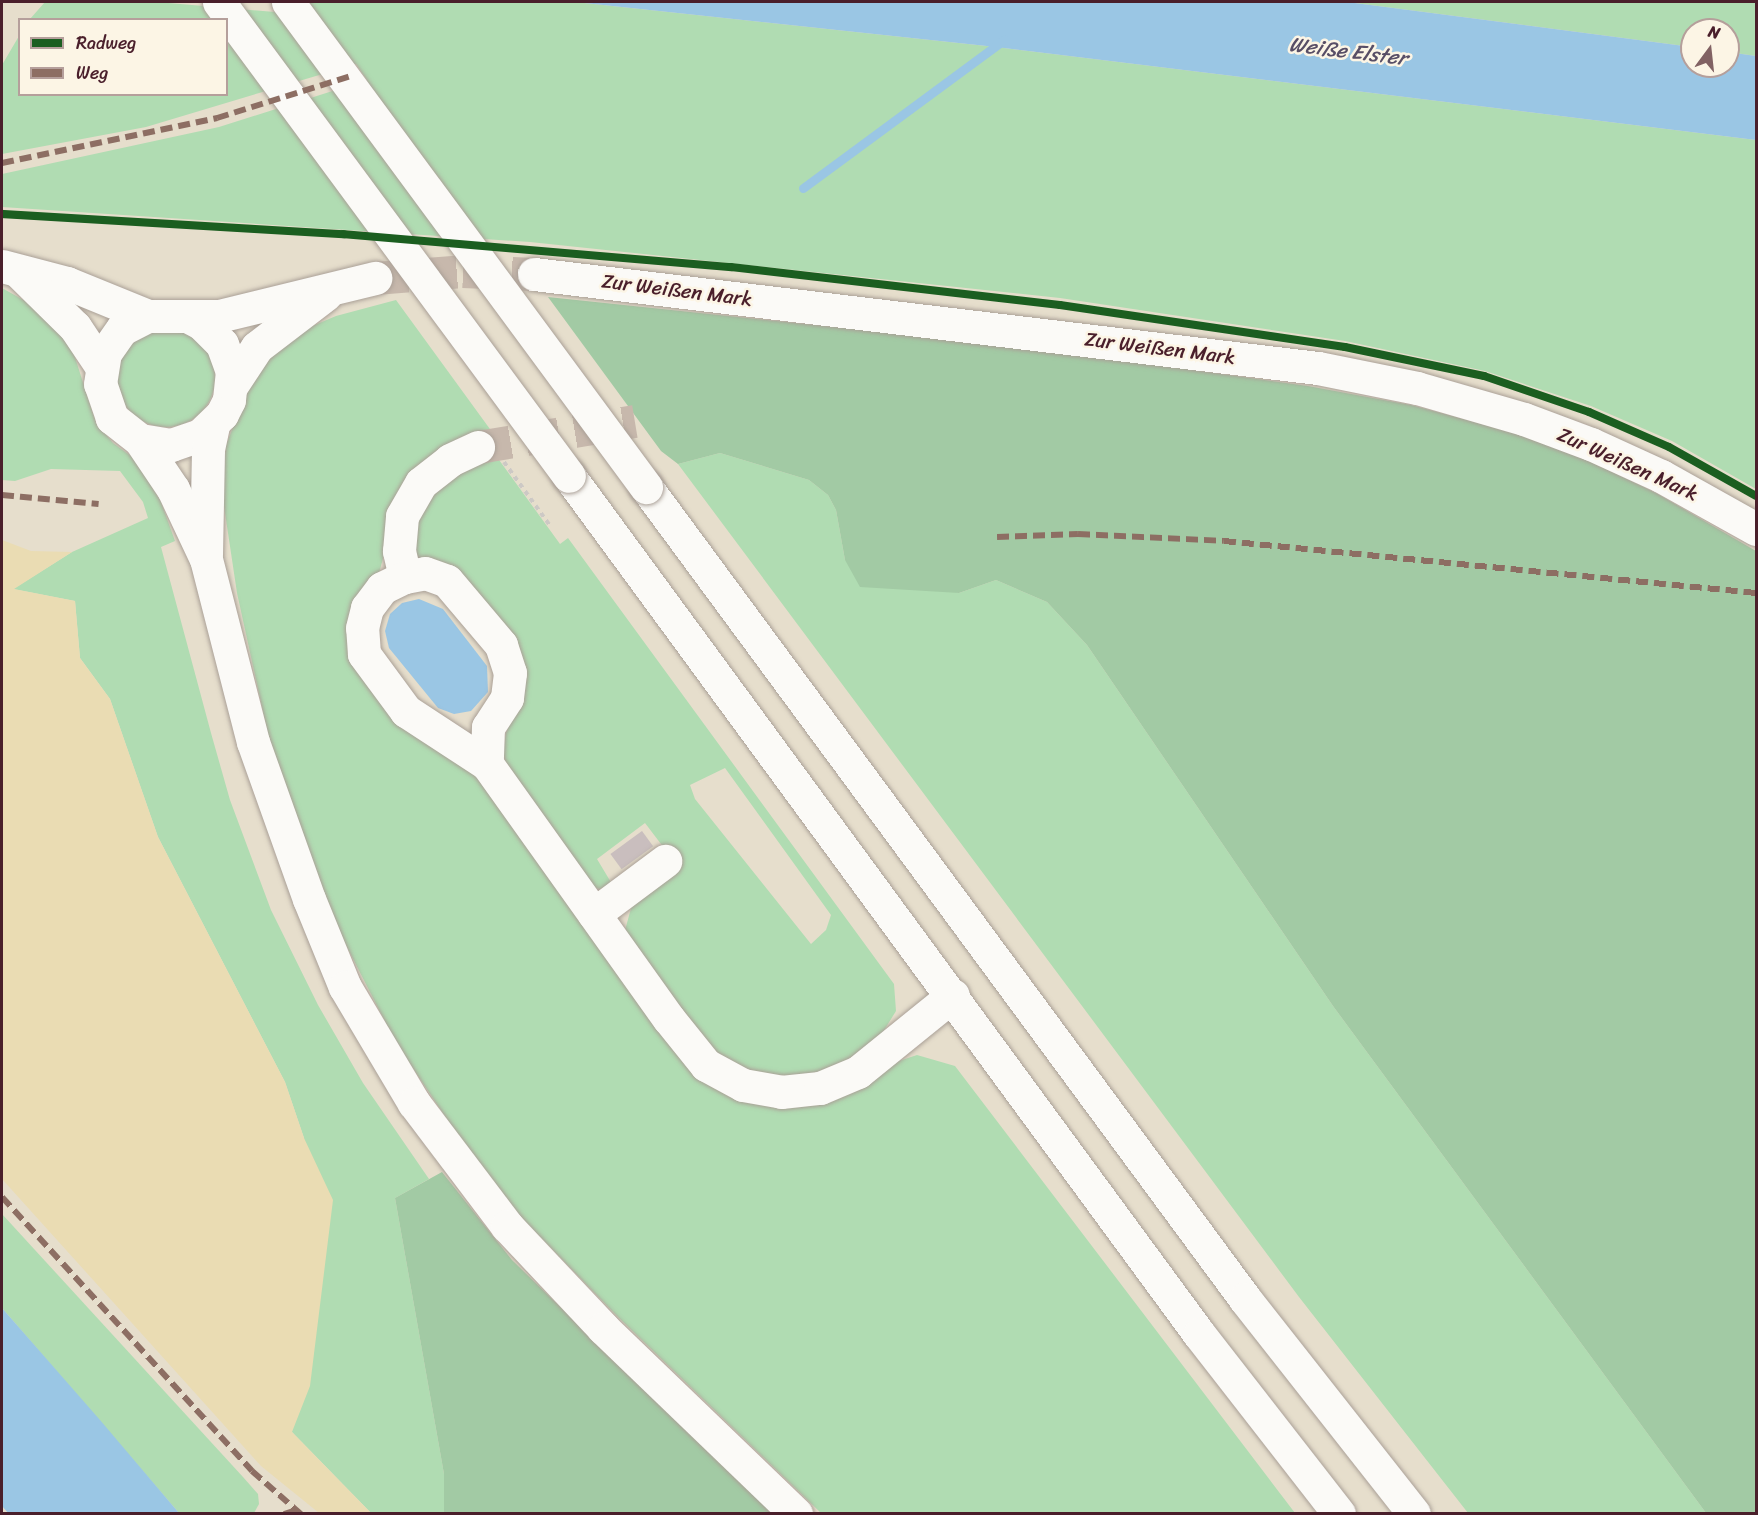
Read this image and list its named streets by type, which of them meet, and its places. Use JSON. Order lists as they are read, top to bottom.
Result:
{
  "streets": {
    "main road": ["Zur Weißen Mark"]
  },
  "water": ["Weiße Elster"],
  "legend": ["Radweg", "Weg"],
  "north": "top"
}
